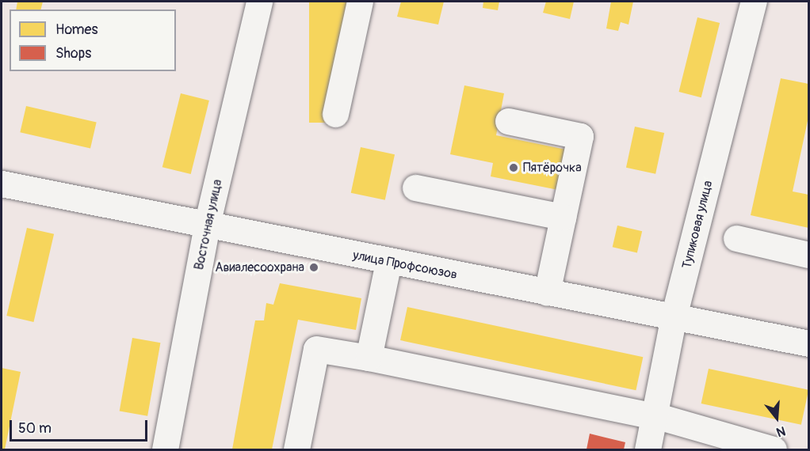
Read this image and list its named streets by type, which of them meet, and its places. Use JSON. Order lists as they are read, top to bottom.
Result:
{
  "streets": {
    "street": ["Восточная улица", "Тупиковая улица", "улица Профсоюзов"]
  },
  "crossings": [
    ["Восточная улица", "улица Профсоюзов"],
    ["Тупиковая улица", "улица Профсоюзов"]
  ],
  "places": ["Пятёрочка", "Авиалесоохрана"],
  "legend": ["Homes", "Shops"],
  "scale_bar": "50 m",
  "north": "bottom"
}
